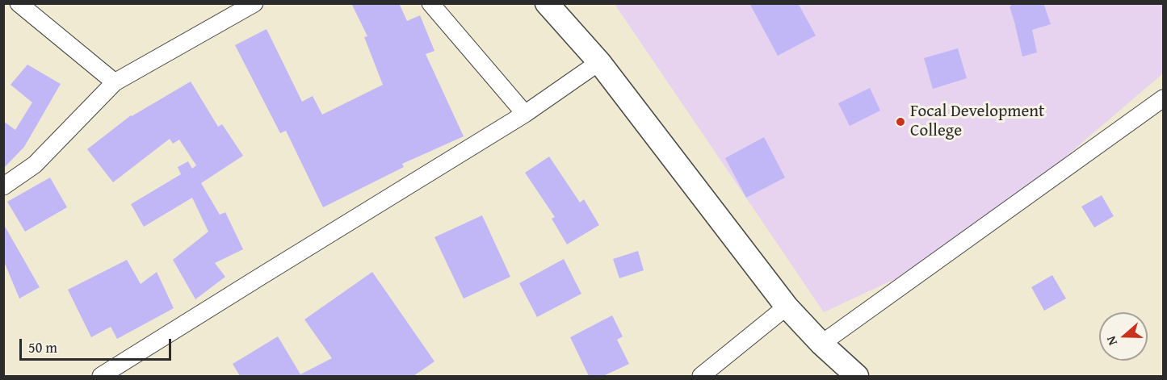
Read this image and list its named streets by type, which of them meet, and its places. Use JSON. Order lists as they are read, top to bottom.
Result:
{
  "places": ["Focal Development College"],
  "scale_bar": "50 m",
  "north": "left"
}
